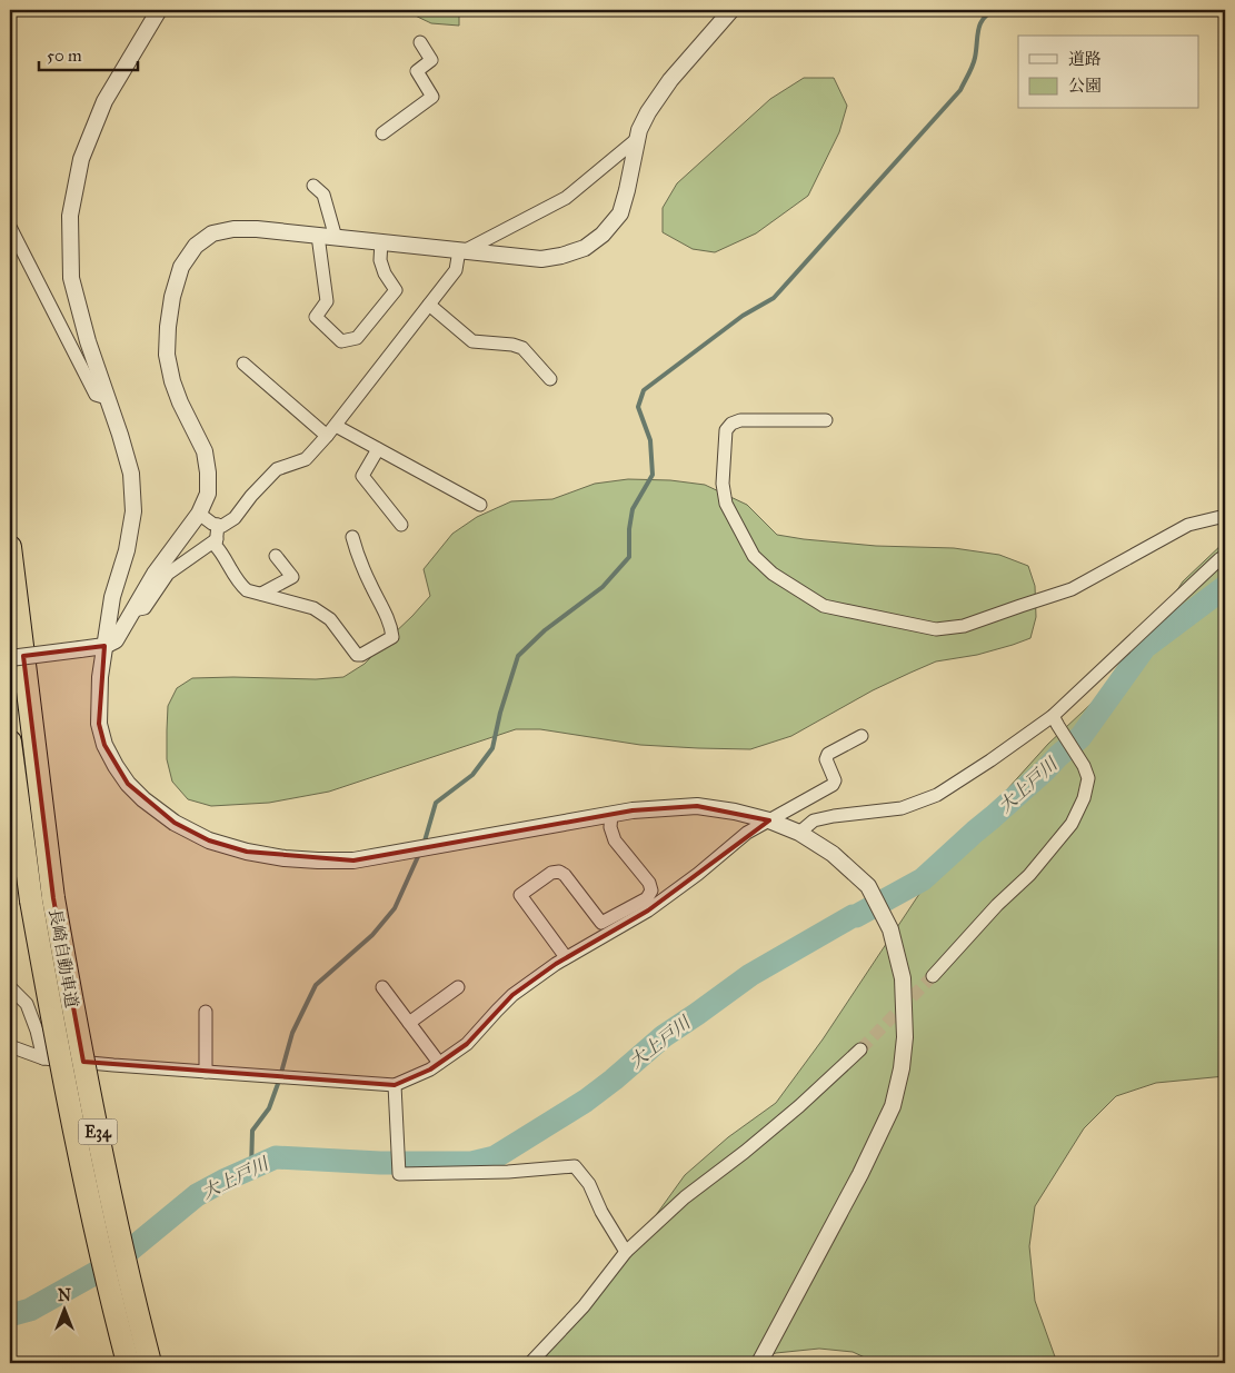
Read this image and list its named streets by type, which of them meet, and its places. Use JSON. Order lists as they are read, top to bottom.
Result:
{
  "streets": {
    "highway": ["長崎自動車道", "E34"]
  },
  "water": ["大上戸川"],
  "legend": ["道路", "公園"],
  "scale_bar": "50 m",
  "north": "top"
}
